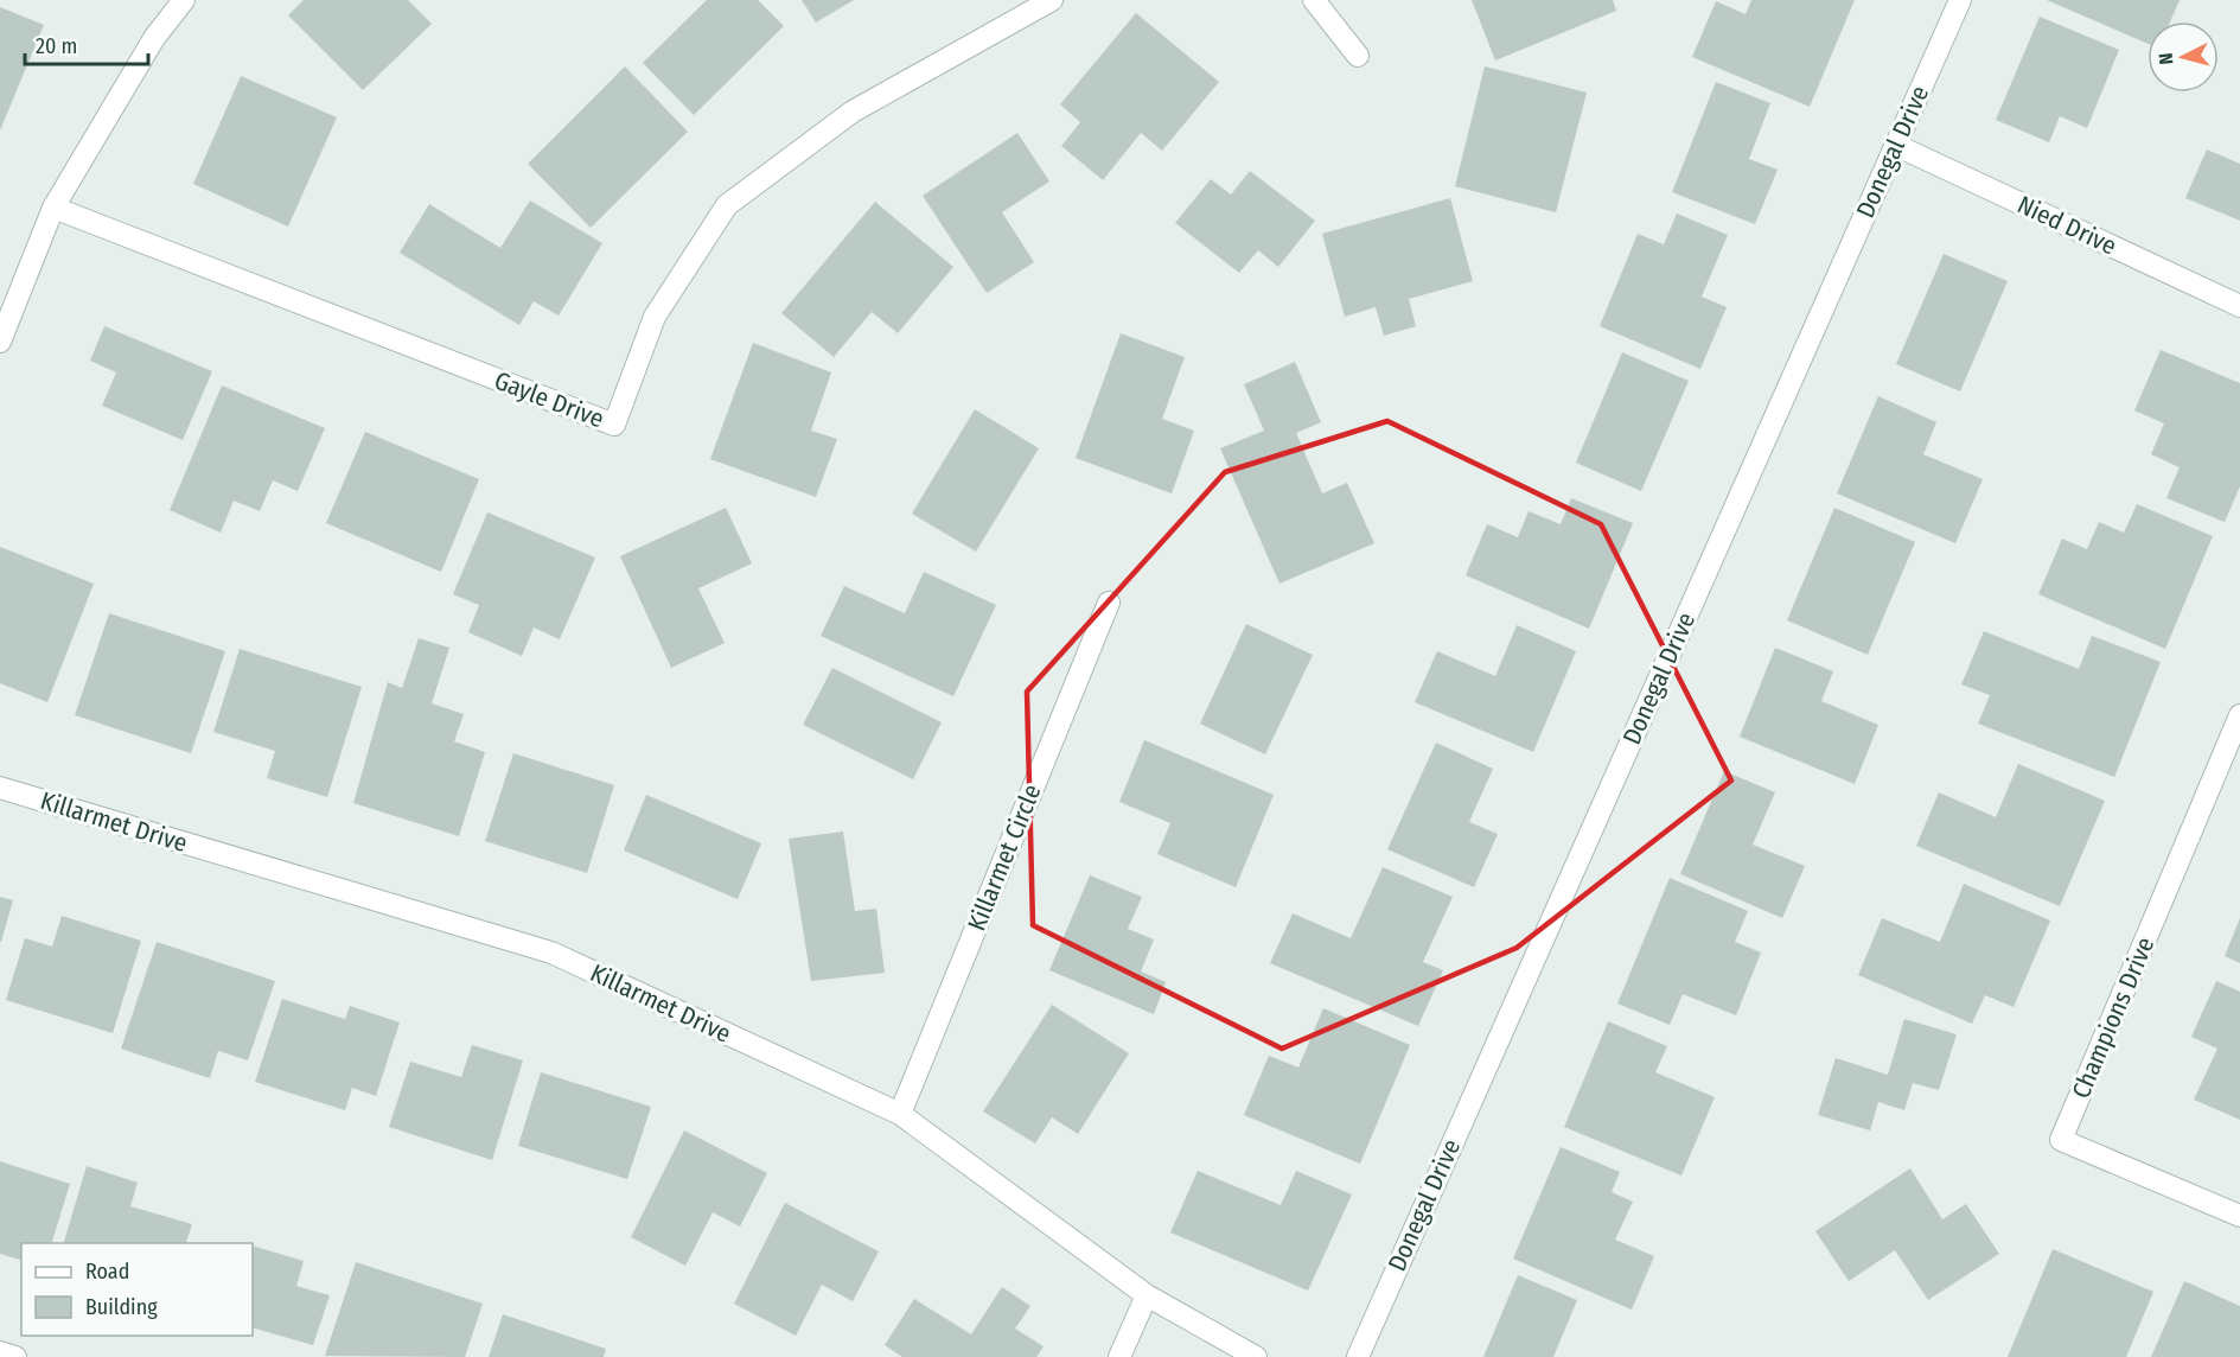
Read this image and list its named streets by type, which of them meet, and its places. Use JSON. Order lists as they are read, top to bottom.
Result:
{
  "streets": {
    "street": [
      "Donegal Drive",
      "Nied Drive",
      "Gayle Drive",
      "Killarmet Drive",
      "Killarmet Circle",
      "Champions Drive"
    ]
  },
  "crossings": [
    ["Donegal Drive", "Nied Drive"],
    ["Killarmet Drive", "Killarmet Circle"]
  ],
  "legend": ["Road", "Building"],
  "scale_bar": "20 m",
  "north": "left"
}
